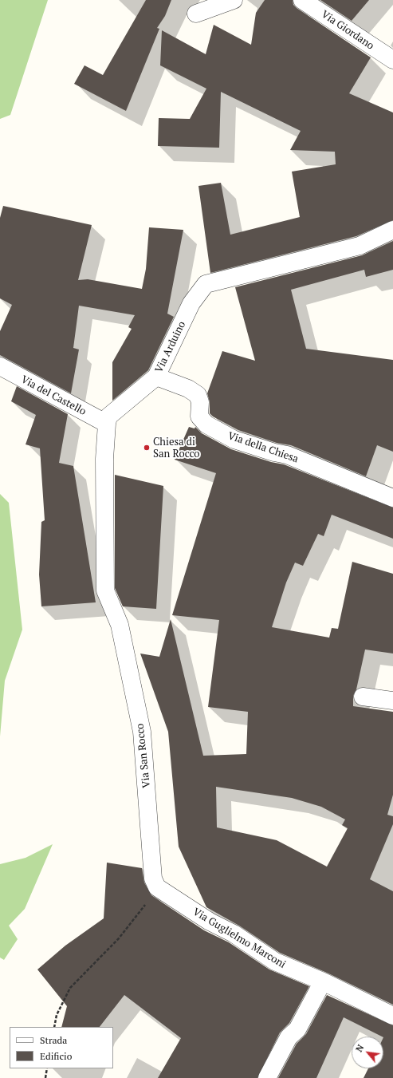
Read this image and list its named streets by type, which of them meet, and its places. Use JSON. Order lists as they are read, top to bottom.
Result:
{
  "streets": {
    "street": [
      "Via Giordano",
      "Via Arduino",
      "Via del Castello",
      "Via della Chiesa",
      "Via San Rocco",
      "Via Guglielmo Marconi"
    ]
  },
  "crossings": [
    ["Via Arduino", "Via del Castello"],
    ["Via Arduino", "Via della Chiesa"],
    ["Via Arduino", "Via San Rocco"],
    ["Via San Rocco", "Via Guglielmo Marconi"]
  ],
  "places": ["Chiesa di San Rocco"],
  "legend": ["Strada", "Edificio"],
  "north": "top left"
}
